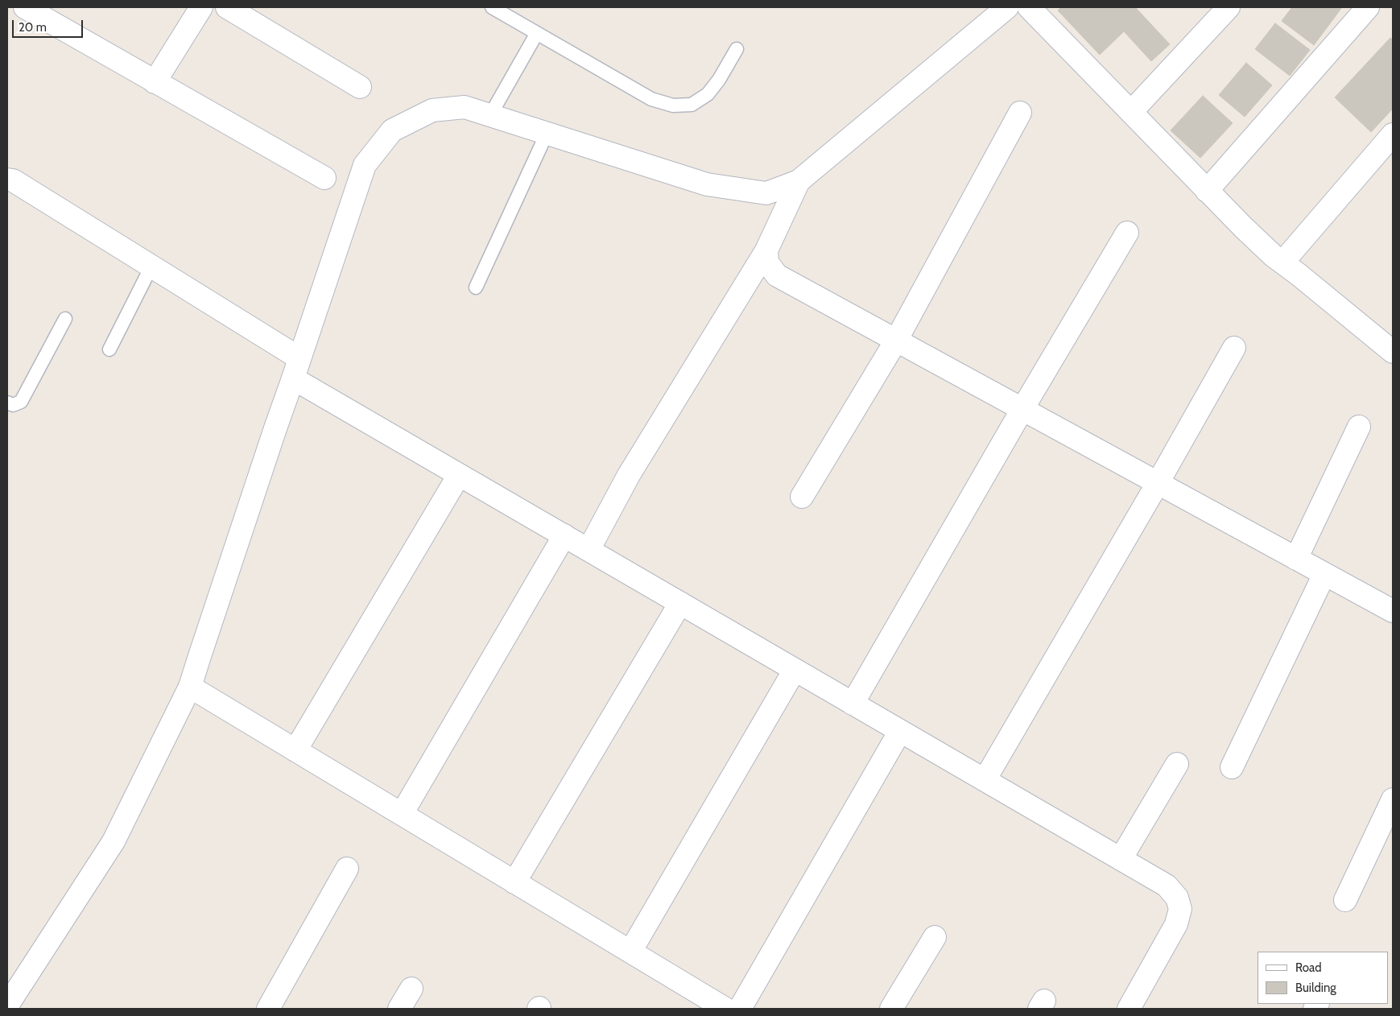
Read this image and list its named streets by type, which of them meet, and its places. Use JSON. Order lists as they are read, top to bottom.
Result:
{
  "legend": ["Road", "Building"],
  "scale_bar": "20 m"
}
